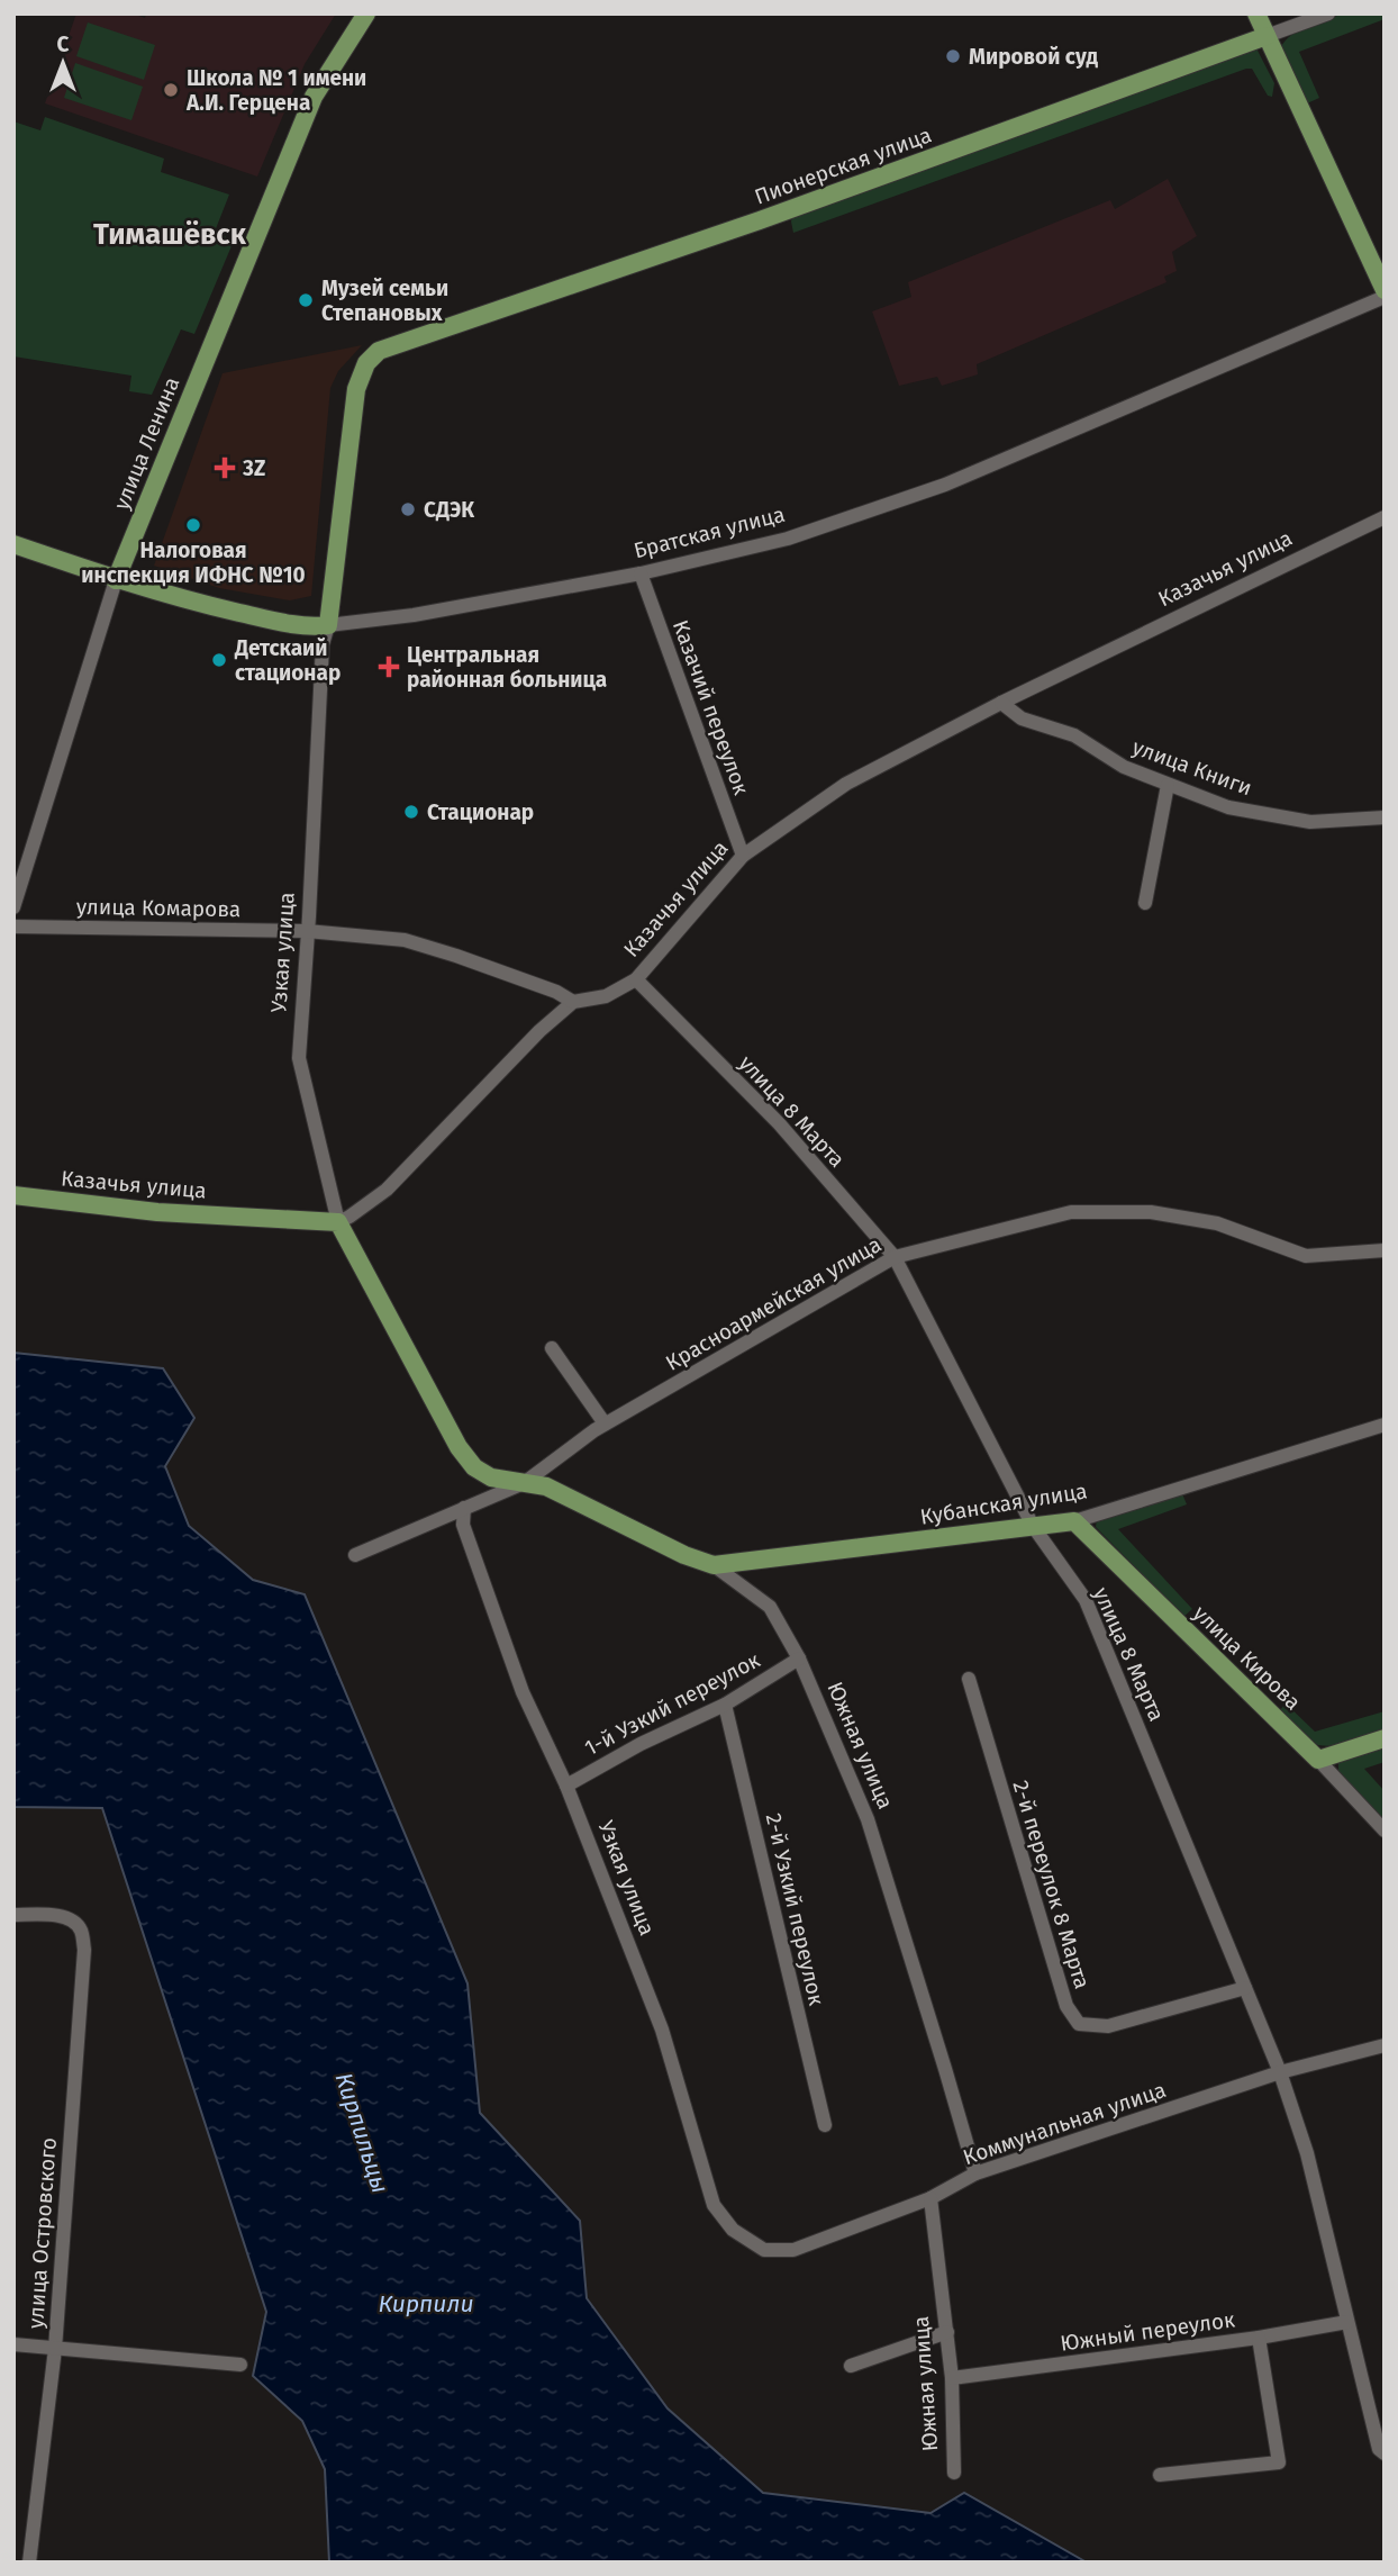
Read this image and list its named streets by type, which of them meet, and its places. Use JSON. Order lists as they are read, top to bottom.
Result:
{
  "streets": {
    "main road": [
      "Пионерская улица",
      "улица Ленина",
      "Братская улица",
      "Казачья улица",
      "Узкая улица",
      "Кубанская улица",
      "улица Кирова",
      "Южная улица"
    ],
    "street": [
      "Казачий переулок",
      "улица Книги",
      "улица Комарова",
      "улица 8 Марта",
      "Красноармейская улица",
      "1-й Узкий переулок",
      "2-й переулок 8 Марта",
      "2-й Узкий переулок",
      "Коммунальная улица",
      "улица Островского",
      "Южный переулок"
    ]
  },
  "crossings": [
    ["Пионерская улица", "Узкая улица"],
    ["улица Ленина", "Братская улица"],
    ["Братская улица", "Казачий переулок"],
    ["Братская улица", "Узкая улица"],
    ["Казачья улица", "Казачий переулок"],
    ["Казачья улица", "улица Книги"],
    ["Казачья улица", "улица Комарова"],
    ["Казачья улица", "Узкая улица"],
    ["Казачья улица", "улица 8 Марта"],
    ["улица Комарова", "Узкая улица"],
    ["Узкая улица", "Красноармейская улица"],
    ["Узкая улица", "1-й Узкий переулок"],
    ["Узкая улица", "Южная улица"],
    ["Узкая улица", "Коммунальная улица"],
    ["улица 8 Марта", "Красноармейская улица"],
    ["улица 8 Марта", "Кубанская улица"],
    ["улица 8 Марта", "2-й переулок 8 Марта"],
    ["улица 8 Марта", "Коммунальная улица"],
    ["улица 8 Марта", "Южный переулок"],
    ["Красноармейская улица", "Южная улица"],
    ["Кубанская улица", "улица Кирова"],
    ["Кубанская улица", "Южная улица"],
    ["1-й Узкий переулок", "Южная улица"],
    ["1-й Узкий переулок", "2-й Узкий переулок"],
    ["Южная улица", "Коммунальная улица"],
    ["Южная улица", "Южный переулок"]
  ],
  "districts": ["Тимашёвск"],
  "water": ["Кирпильцы", "Кирпили"],
  "places": {
    "other": [
      "Мировой суд",
      "Школа № 1 имени А.И. Герцена",
      "Музей семьи Степановых",
      "СДЭК",
      "Налоговая инспекция ИФНС №10",
      "Детскаий стационар",
      "Стационар"
    ],
    "health": ["3Z", "Центральная районная больница"]
  },
  "north": "top"
}
